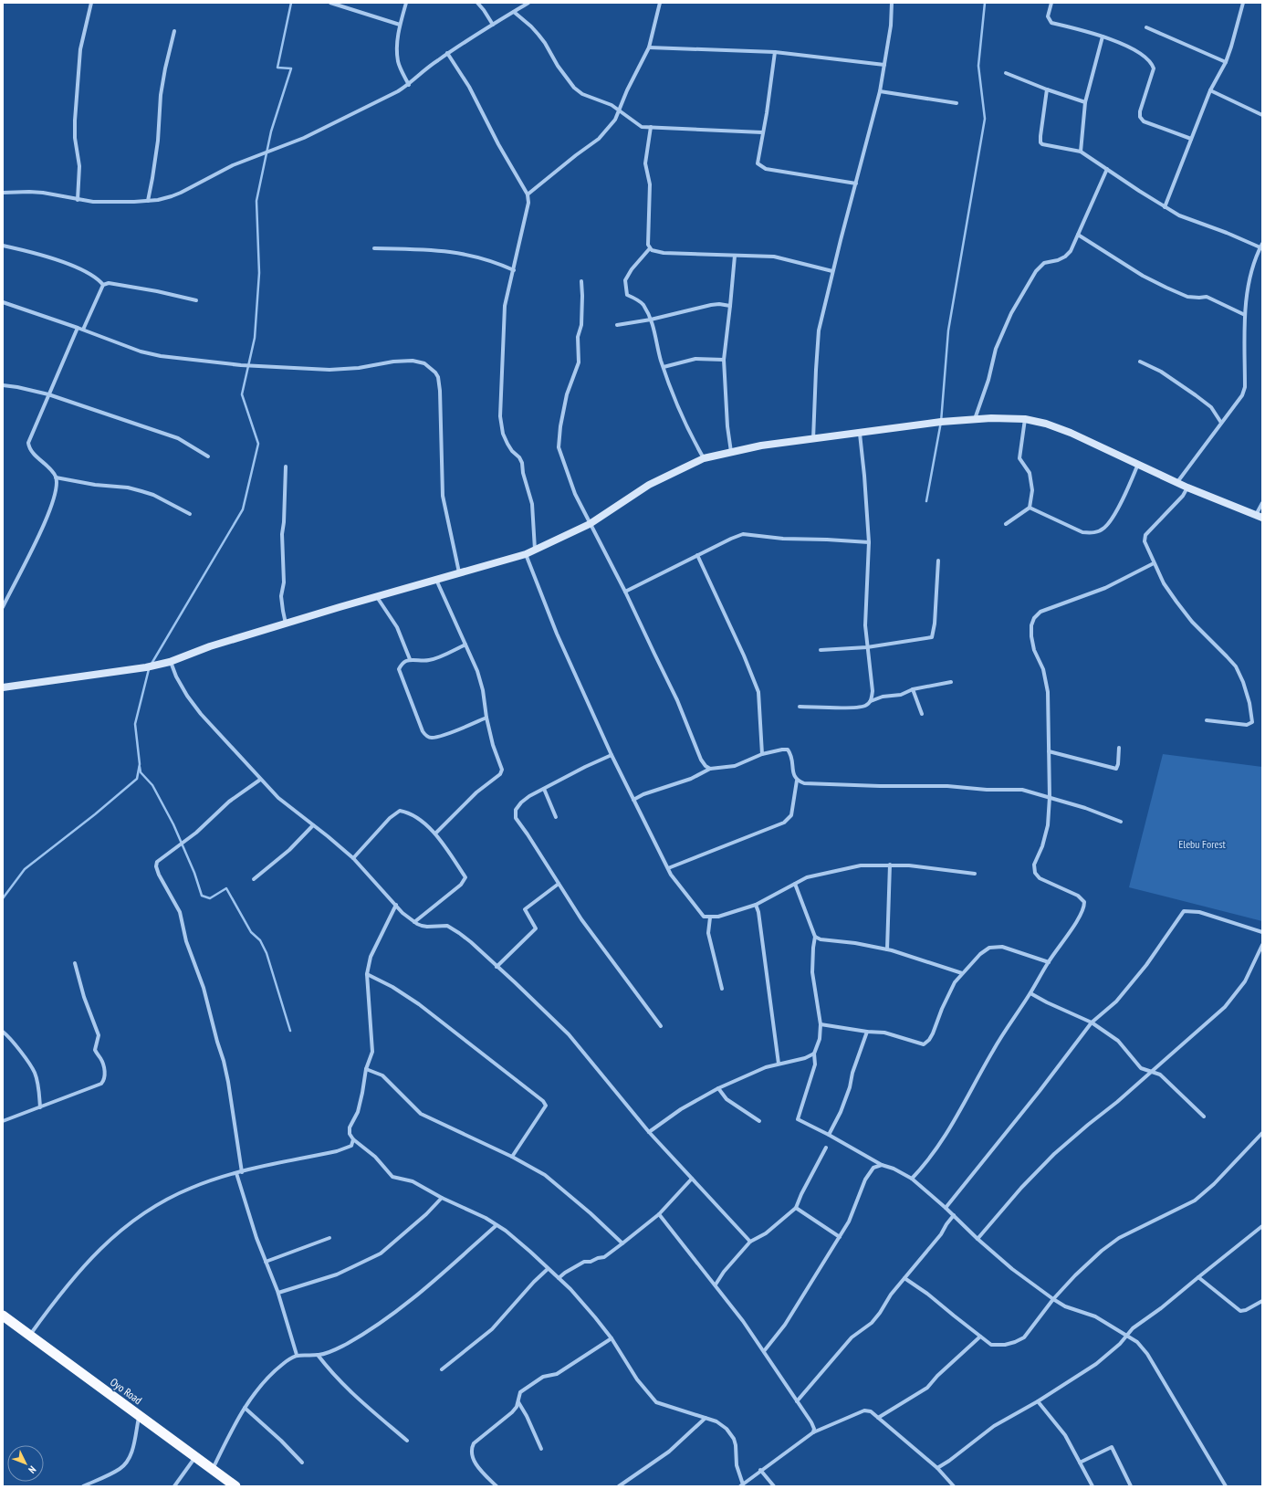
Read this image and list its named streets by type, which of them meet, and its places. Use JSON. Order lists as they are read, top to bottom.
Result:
{
  "streets": {
    "highway": ["Oyo Road"]
  },
  "parks": ["Elebu Forest"],
  "north": "bottom right"
}
